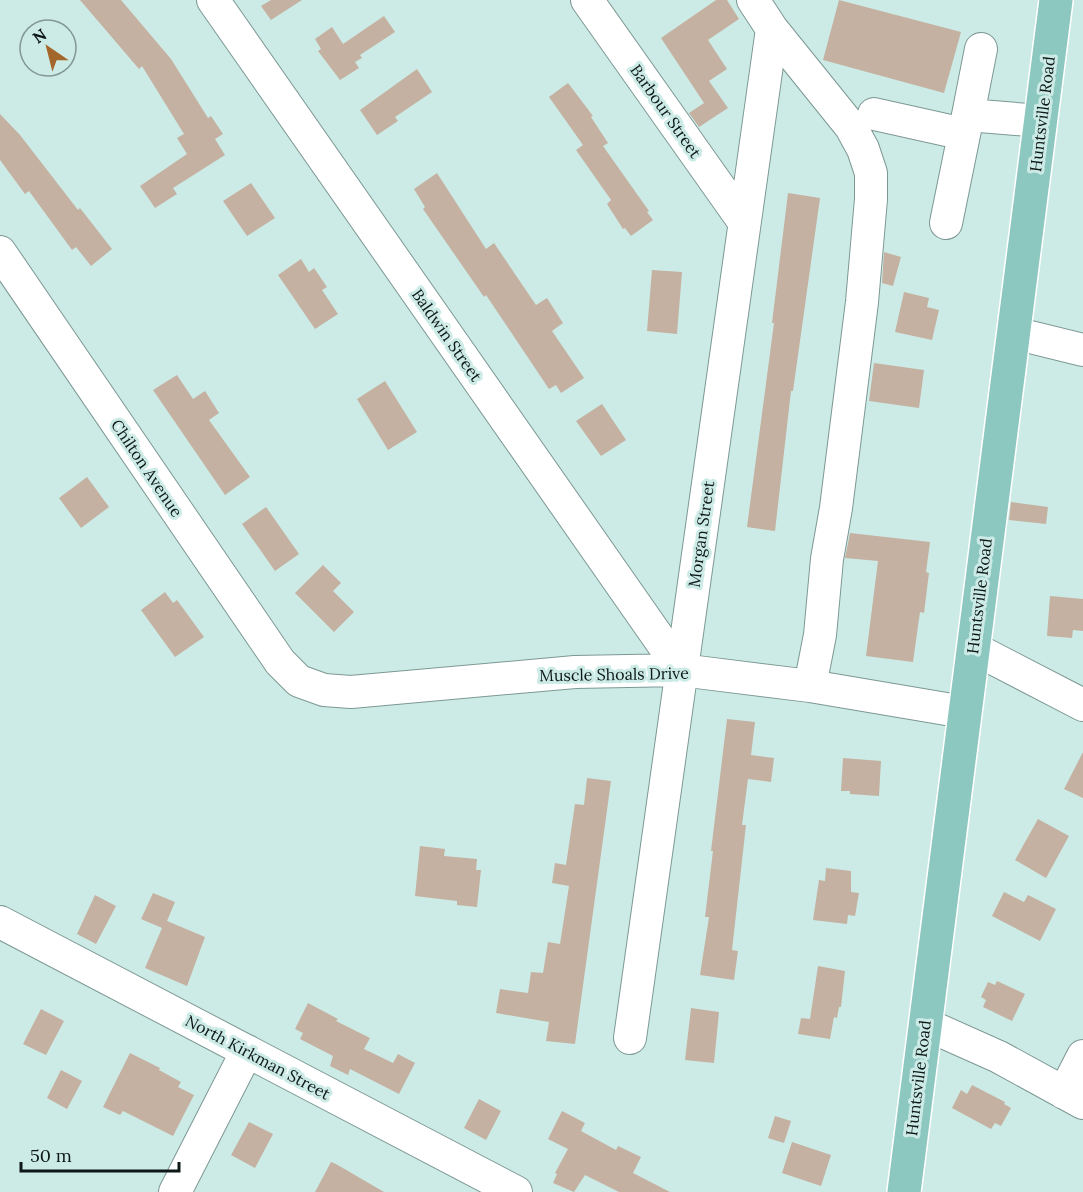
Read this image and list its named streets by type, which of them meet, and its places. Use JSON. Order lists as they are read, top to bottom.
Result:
{
  "streets": {
    "main road": ["Huntsville Road"],
    "street": [
      "Barbour Street",
      "Baldwin Street",
      "Chilton Avenue",
      "Morgan Street",
      "Muscle Shoals Drive",
      "North Kirkman Street"
    ]
  },
  "crossings": [
    ["Barbour Street", "Morgan Street"],
    ["Huntsville Road", "Muscle Shoals Drive"],
    ["Baldwin Street", "Morgan Street"],
    ["Baldwin Street", "Muscle Shoals Drive"],
    ["Chilton Avenue", "Muscle Shoals Drive"],
    ["Morgan Street", "Muscle Shoals Drive"]
  ],
  "scale_bar": "50 m",
  "north": "top left"
}
